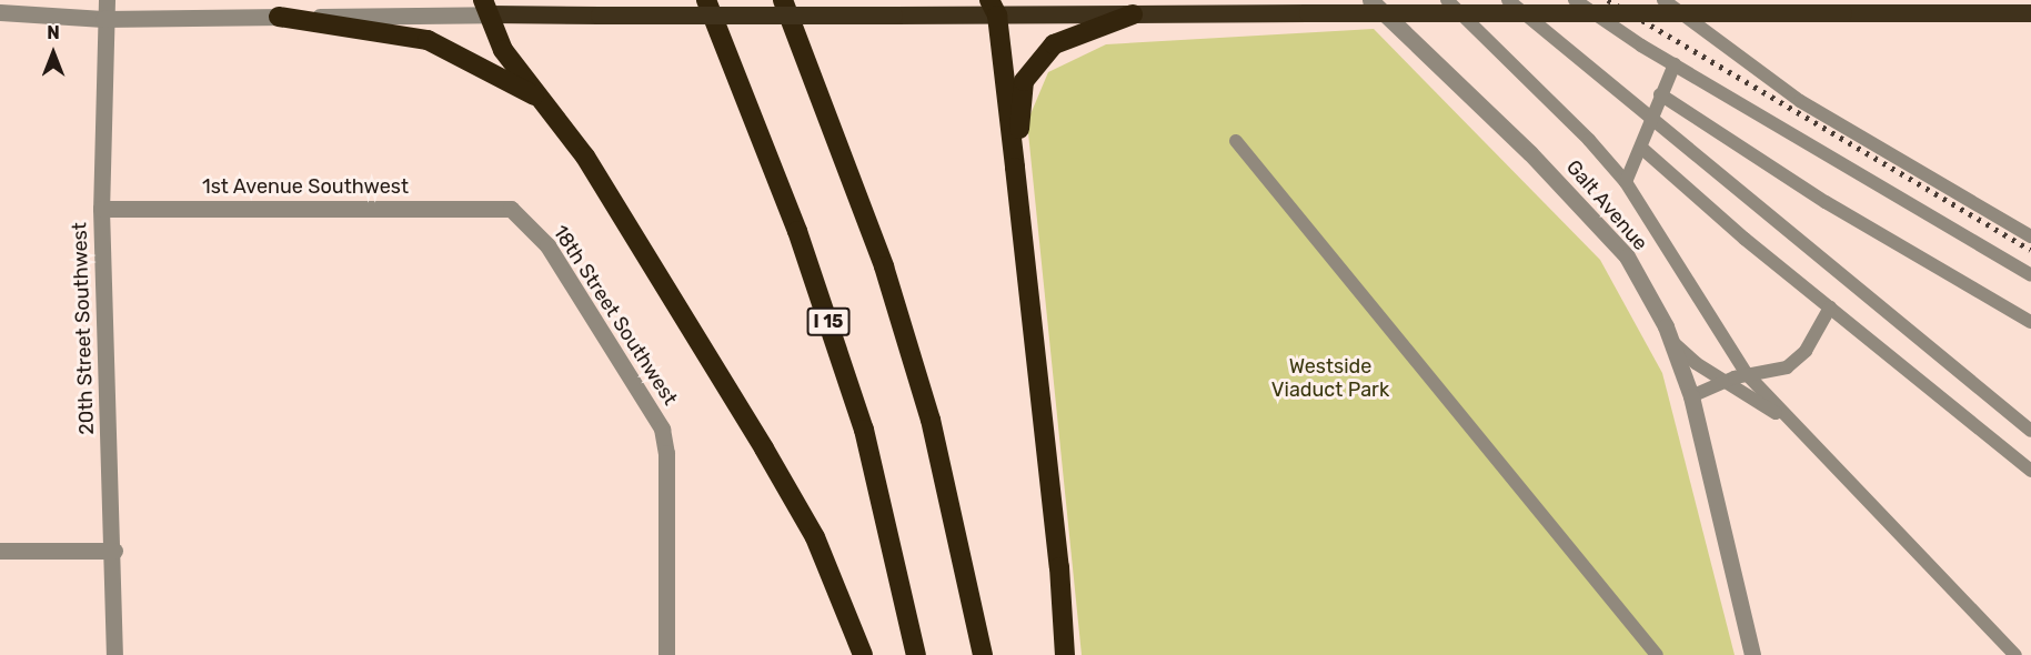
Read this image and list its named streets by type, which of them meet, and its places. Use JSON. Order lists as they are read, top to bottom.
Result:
{
  "streets": {
    "highway": ["I 15"],
    "street": [
      "1st Avenue Southwest",
      "Galt Avenue",
      "18th Street Southwest",
      "20th Street Southwest"
    ]
  },
  "crossings": [
    ["1st Avenue Southwest", "18th Street Southwest"],
    ["1st Avenue Southwest", "20th Street Southwest"]
  ],
  "parks": ["Westside Viaduct Park"],
  "north": "top"
}
